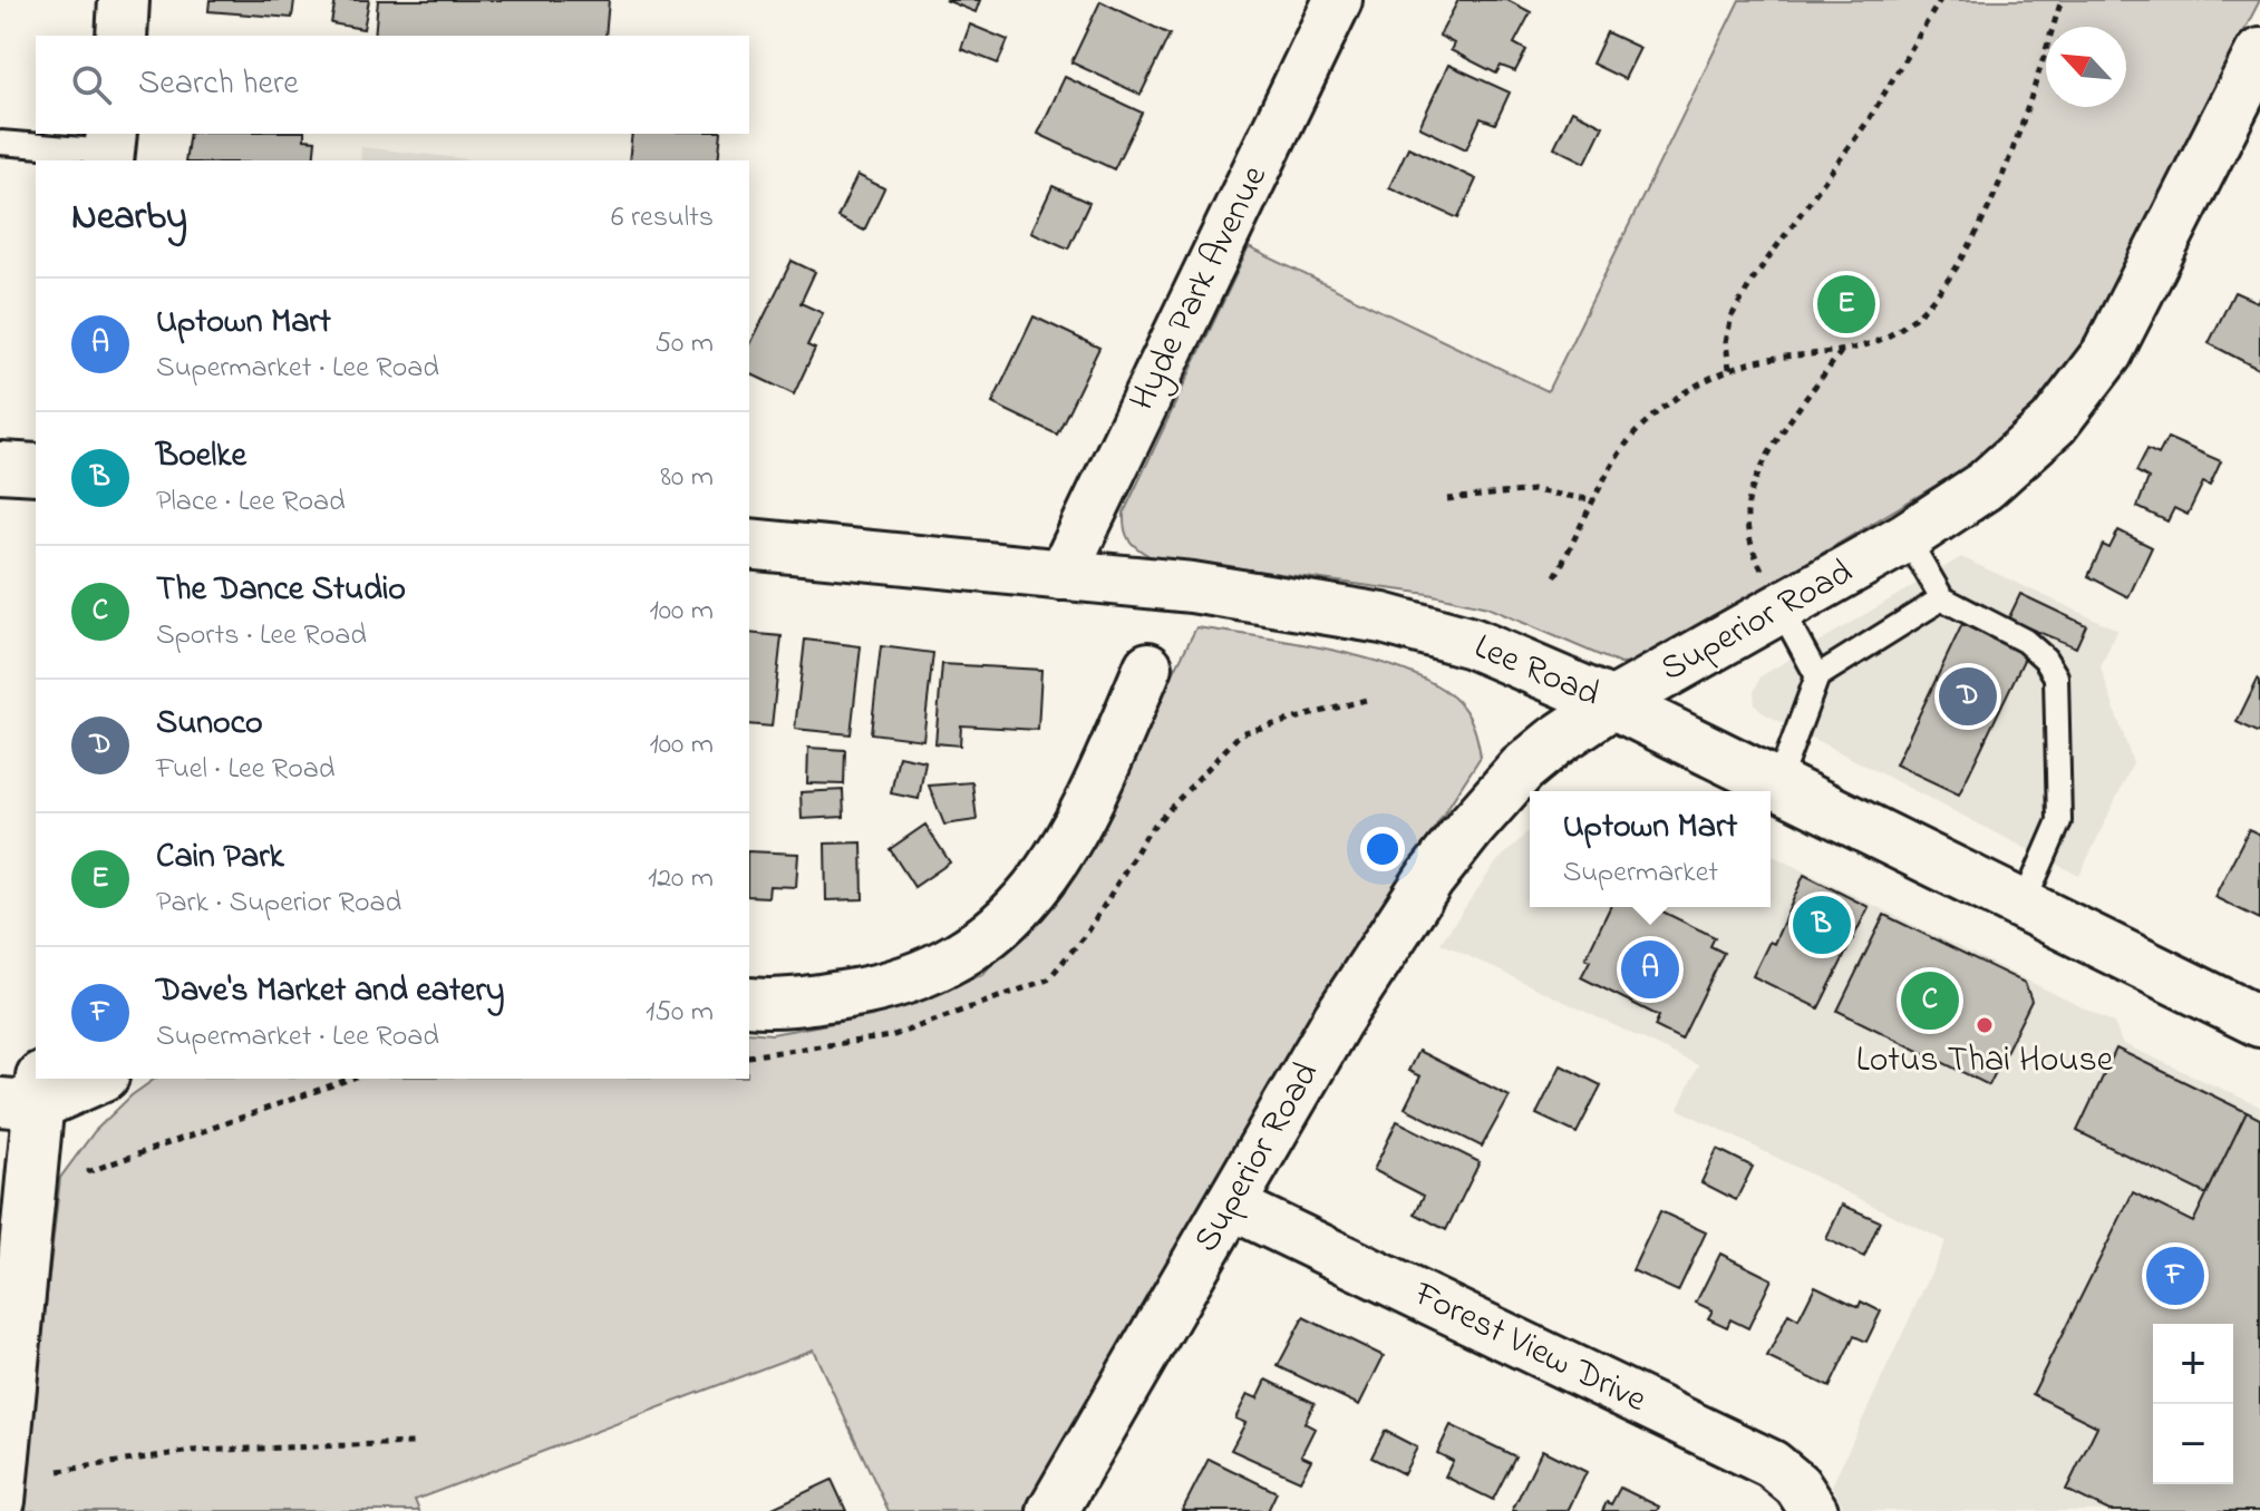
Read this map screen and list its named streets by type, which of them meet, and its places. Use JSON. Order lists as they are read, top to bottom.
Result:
{
  "streets": {
    "street": [
      "Hyde Park Avenue",
      "Superior Road",
      "Lee Road",
      "Forest View Drive"
    ]
  },
  "crossings": [
    ["Hyde Park Avenue", "Lee Road"],
    ["Superior Road", "Lee Road"],
    ["Superior Road", "Forest View Drive"]
  ],
  "places": ["Lotus Thai House"],
  "north": "top left",
  "page": {
    "search": "Search here",
    "heading": ["Nearby", "6 results"],
    "pins": [
      "E",
      "D",
      "B",
      "A",
      "C",
      "F"
    ],
    "list": [
      {
        "mark": "A",
        "name": "Uptown Mart",
        "note": "Supermarket · Lee Road",
        "value": "50 m"
      },
      {
        "mark": "B",
        "name": "Boelke",
        "note": "Place · Lee Road",
        "value": "80 m"
      },
      {
        "mark": "C",
        "name": "The Dance Studio",
        "note": "Sports · Lee Road",
        "value": "100 m"
      },
      {
        "mark": "D",
        "name": "Sunoco",
        "note": "Fuel · Lee Road",
        "value": "100 m"
      },
      {
        "mark": "E",
        "name": "Cain Park",
        "note": "Park · Superior Road",
        "value": "120 m"
      },
      {
        "mark": "F",
        "name": "Dave's Market and eatery",
        "note": "Supermarket · Lee Road",
        "value": "150 m"
      }
    ],
    "popup": ["Uptown Mart", "Supermarket"],
    "map_buttons": ["+", "−"]
  }
}
